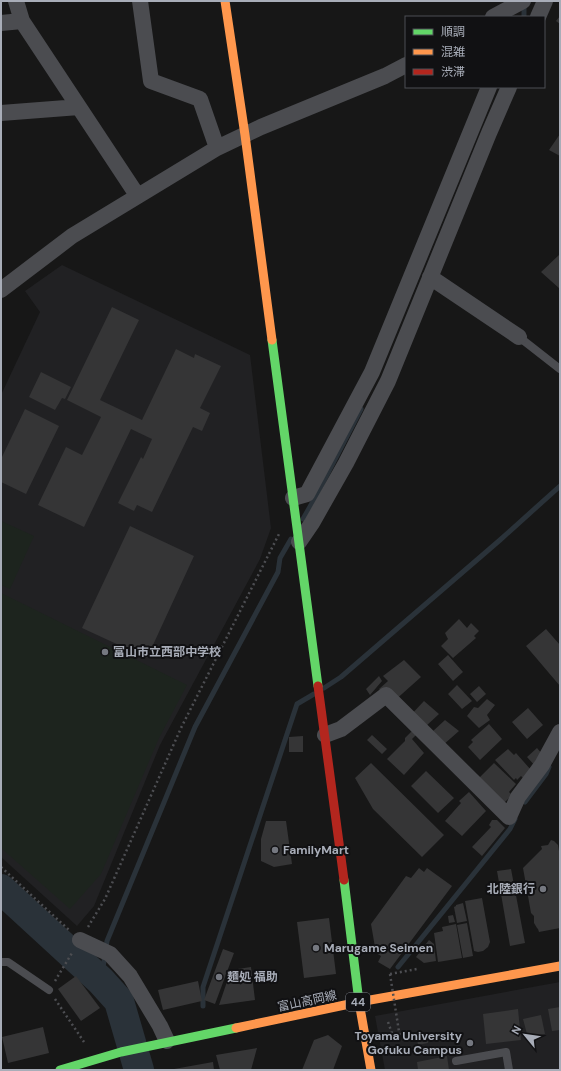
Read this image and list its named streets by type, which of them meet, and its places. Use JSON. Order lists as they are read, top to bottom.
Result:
{
  "streets": {
    "street": ["富山高岡線", "44"]
  },
  "places": [
    "富山市立西部中学校",
    "FamilyMart",
    "北陸銀行",
    "Marugame Seimen",
    "麺処 福助",
    "Toyama University Gofuku Campus"
  ],
  "legend": ["順調", "混雑", "渋滞"],
  "north": "top left"
}
